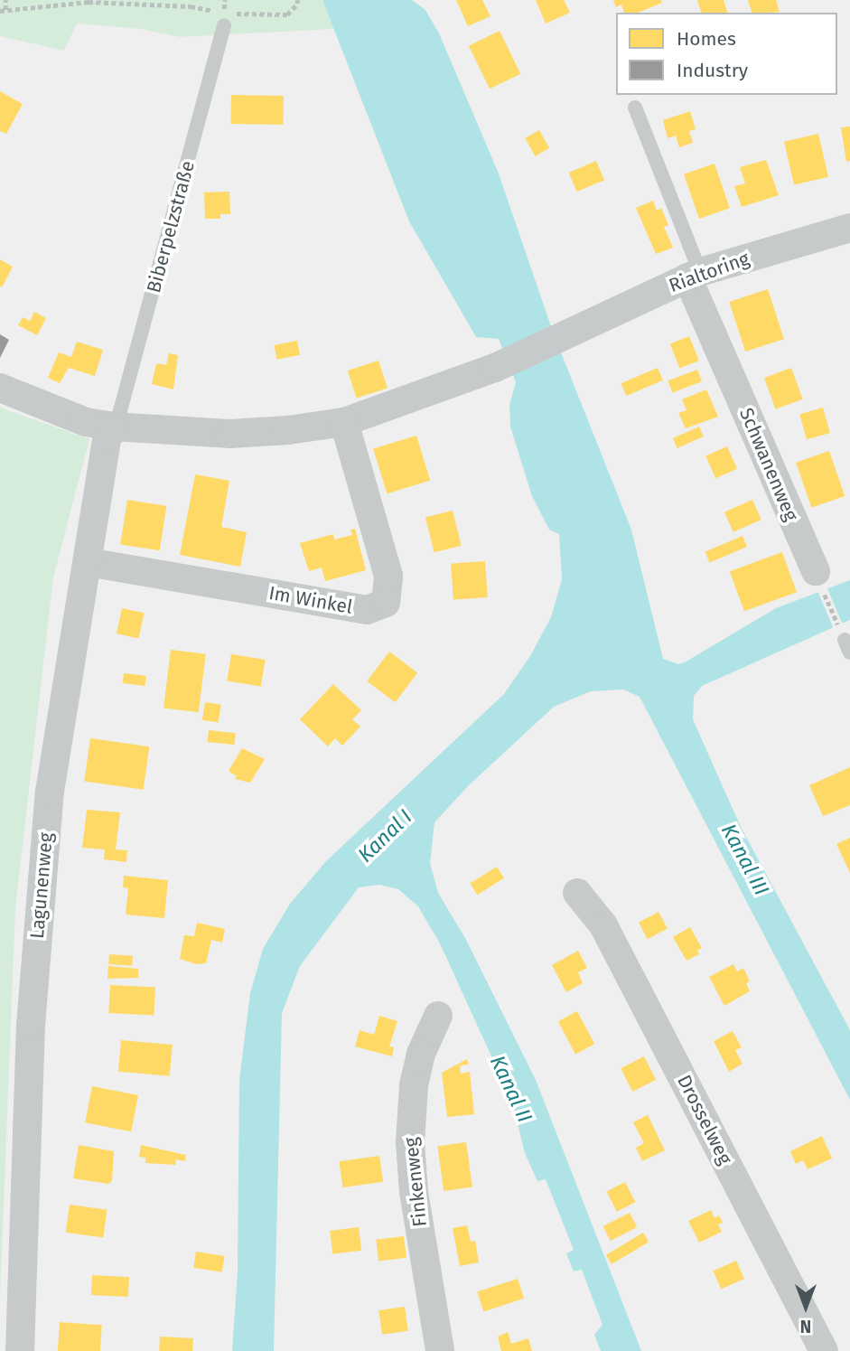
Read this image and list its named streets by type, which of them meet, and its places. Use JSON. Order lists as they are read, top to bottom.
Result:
{
  "streets": {
    "street": [
      "Rialtoring",
      "Schwanenweg",
      "Im Winkel",
      "Lagunenweg",
      "Drosselweg",
      "Finkenweg"
    ],
    "lane": ["Biberpelzstraße"]
  },
  "crossings": [
    ["Biberpelzstraße", "Lagunenweg"],
    ["Rialtoring", "Schwanenweg"],
    ["Rialtoring", "Im Winkel"],
    ["Im Winkel", "Lagunenweg"]
  ],
  "water": ["Kanal I", "Kanal III", "Kanal II"],
  "legend": ["Homes", "Industry"],
  "north": "bottom"
}
